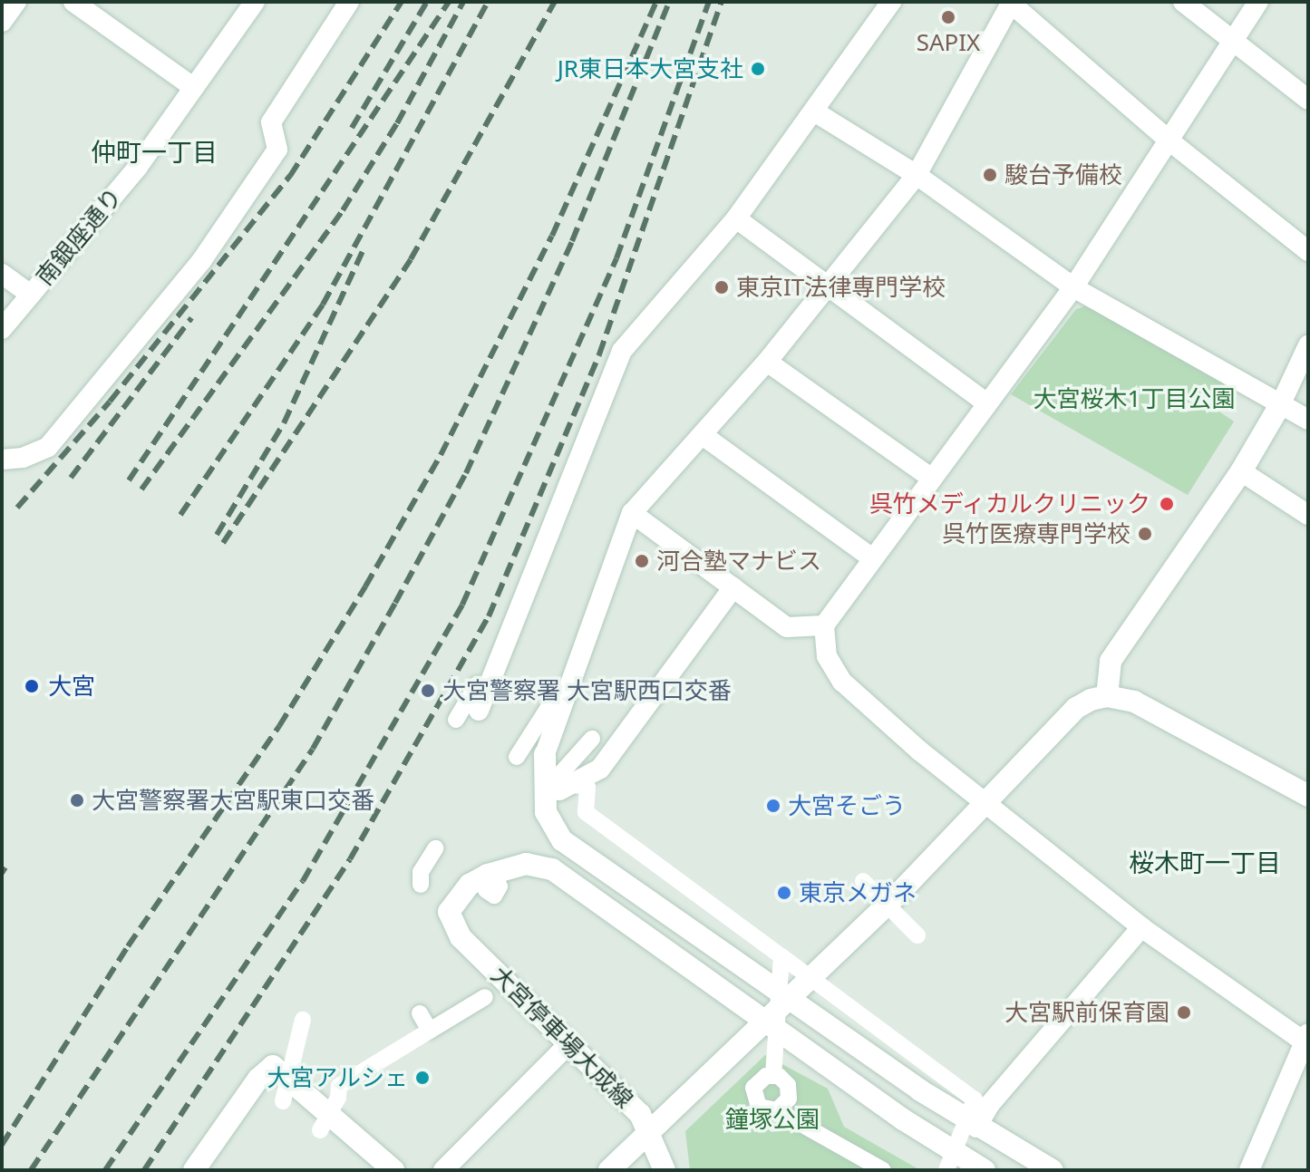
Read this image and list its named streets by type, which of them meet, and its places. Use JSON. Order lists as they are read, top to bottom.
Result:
{
  "streets": {
    "street": ["南銀座通り", "大宮停車場大成線"]
  },
  "districts": ["仲町一丁目", "桜木町一丁目"],
  "parks": ["大宮桜木1丁目公園", "鐘塚公園"],
  "places": [
    "SAPIX",
    "JR東日本大宮支社",
    "駿台予備校",
    "東京IT法律専門学校",
    "呉竹メディカルクリニック",
    "呉竹医療専門学校",
    "河合塾マナビス",
    "大宮",
    "大宮警察署 大宮駅西口交番",
    "大宮警察署大宮駅東口交番",
    "大宮そごう",
    "東京メガネ",
    "大宮駅前保育園",
    "大宮アルシェ"
  ]
}
